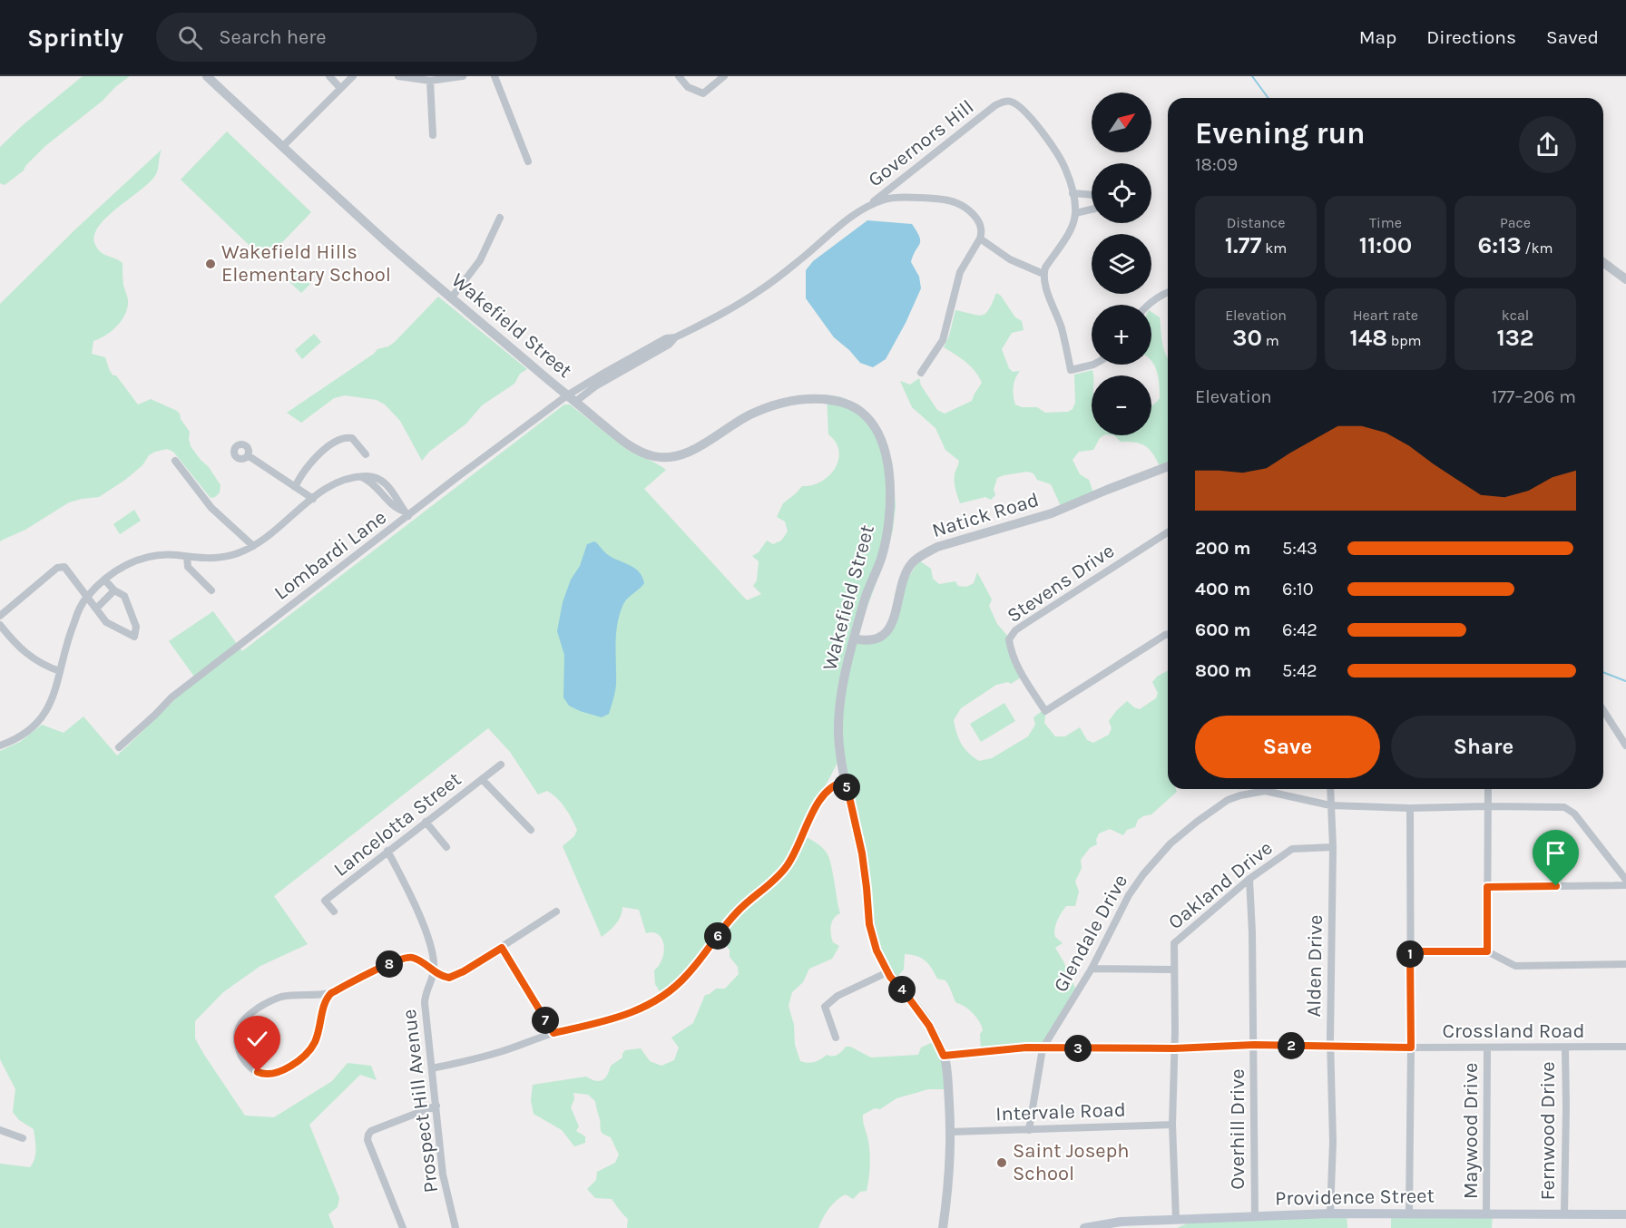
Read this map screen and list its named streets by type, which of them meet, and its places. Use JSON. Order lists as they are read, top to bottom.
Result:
{
  "streets": {
    "main road": ["Providence Street"],
    "street": [
      "Governors Hill",
      "Wakefield Street",
      "Natick Road",
      "Lombardi Lane",
      "Stevens Drive",
      "Lancelotta Street",
      "Oakland Drive",
      "Glendale Drive",
      "Alden Drive",
      "Crossland Road",
      "Prospect Hill Avenue",
      "Intervale Road",
      "Overhill Drive",
      "Maywood Drive",
      "Fernwood Drive"
    ]
  },
  "crossings": [
    ["Governors Hill", "Wakefield Street"],
    ["Governors Hill", "Lombardi Lane"],
    ["Wakefield Street", "Natick Road"],
    ["Wakefield Street", "Lombardi Lane"],
    ["Wakefield Street", "Crossland Road"],
    ["Wakefield Street", "Intervale Road"],
    ["Oakland Drive", "Alden Drive"],
    ["Oakland Drive", "Crossland Road"],
    ["Oakland Drive", "Intervale Road"],
    ["Oakland Drive", "Overhill Drive"],
    ["Oakland Drive", "Providence Street"],
    ["Glendale Drive", "Alden Drive"],
    ["Glendale Drive", "Crossland Road"],
    ["Glendale Drive", "Intervale Road"],
    ["Alden Drive", "Crossland Road"],
    ["Alden Drive", "Providence Street"],
    ["Crossland Road", "Overhill Drive"],
    ["Crossland Road", "Maywood Drive"],
    ["Crossland Road", "Fernwood Drive"],
    ["Overhill Drive", "Providence Street"],
    ["Maywood Drive", "Providence Street"],
    ["Fernwood Drive", "Providence Street"]
  ],
  "places": ["Wakefield Hills Elementary School", "Saint Joseph School"],
  "north": "top right",
  "page": {
    "header": "Sprintly",
    "search": "Search here",
    "nav": ["Map", "Directions", "Saved"],
    "map_buttons": ["+", "−"],
    "heading": ["Evening run", "18:09"],
    "stats": [
      ["Distance", "1.77 km"],
      ["Time", "11:00"],
      ["Pace", "6:13 /km"],
      ["Elevation", "30 m"],
      ["Heart rate", "148 bpm"],
      ["kcal", "132"]
    ],
    "chart": ["Elevation", "177–206 m"],
    "list": [
      {
        "name": "200 m",
        "note": "5:43"
      },
      {
        "name": "400 m",
        "note": "6:10"
      },
      {
        "name": "600 m",
        "note": "6:42"
      },
      {
        "name": "800 m",
        "note": "5:42"
      }
    ],
    "buttons": ["Save", "Share"],
    "pins": [
      "5",
      "6",
      "1",
      "8",
      "4",
      "7",
      "2",
      "3"
    ]
  }
}
